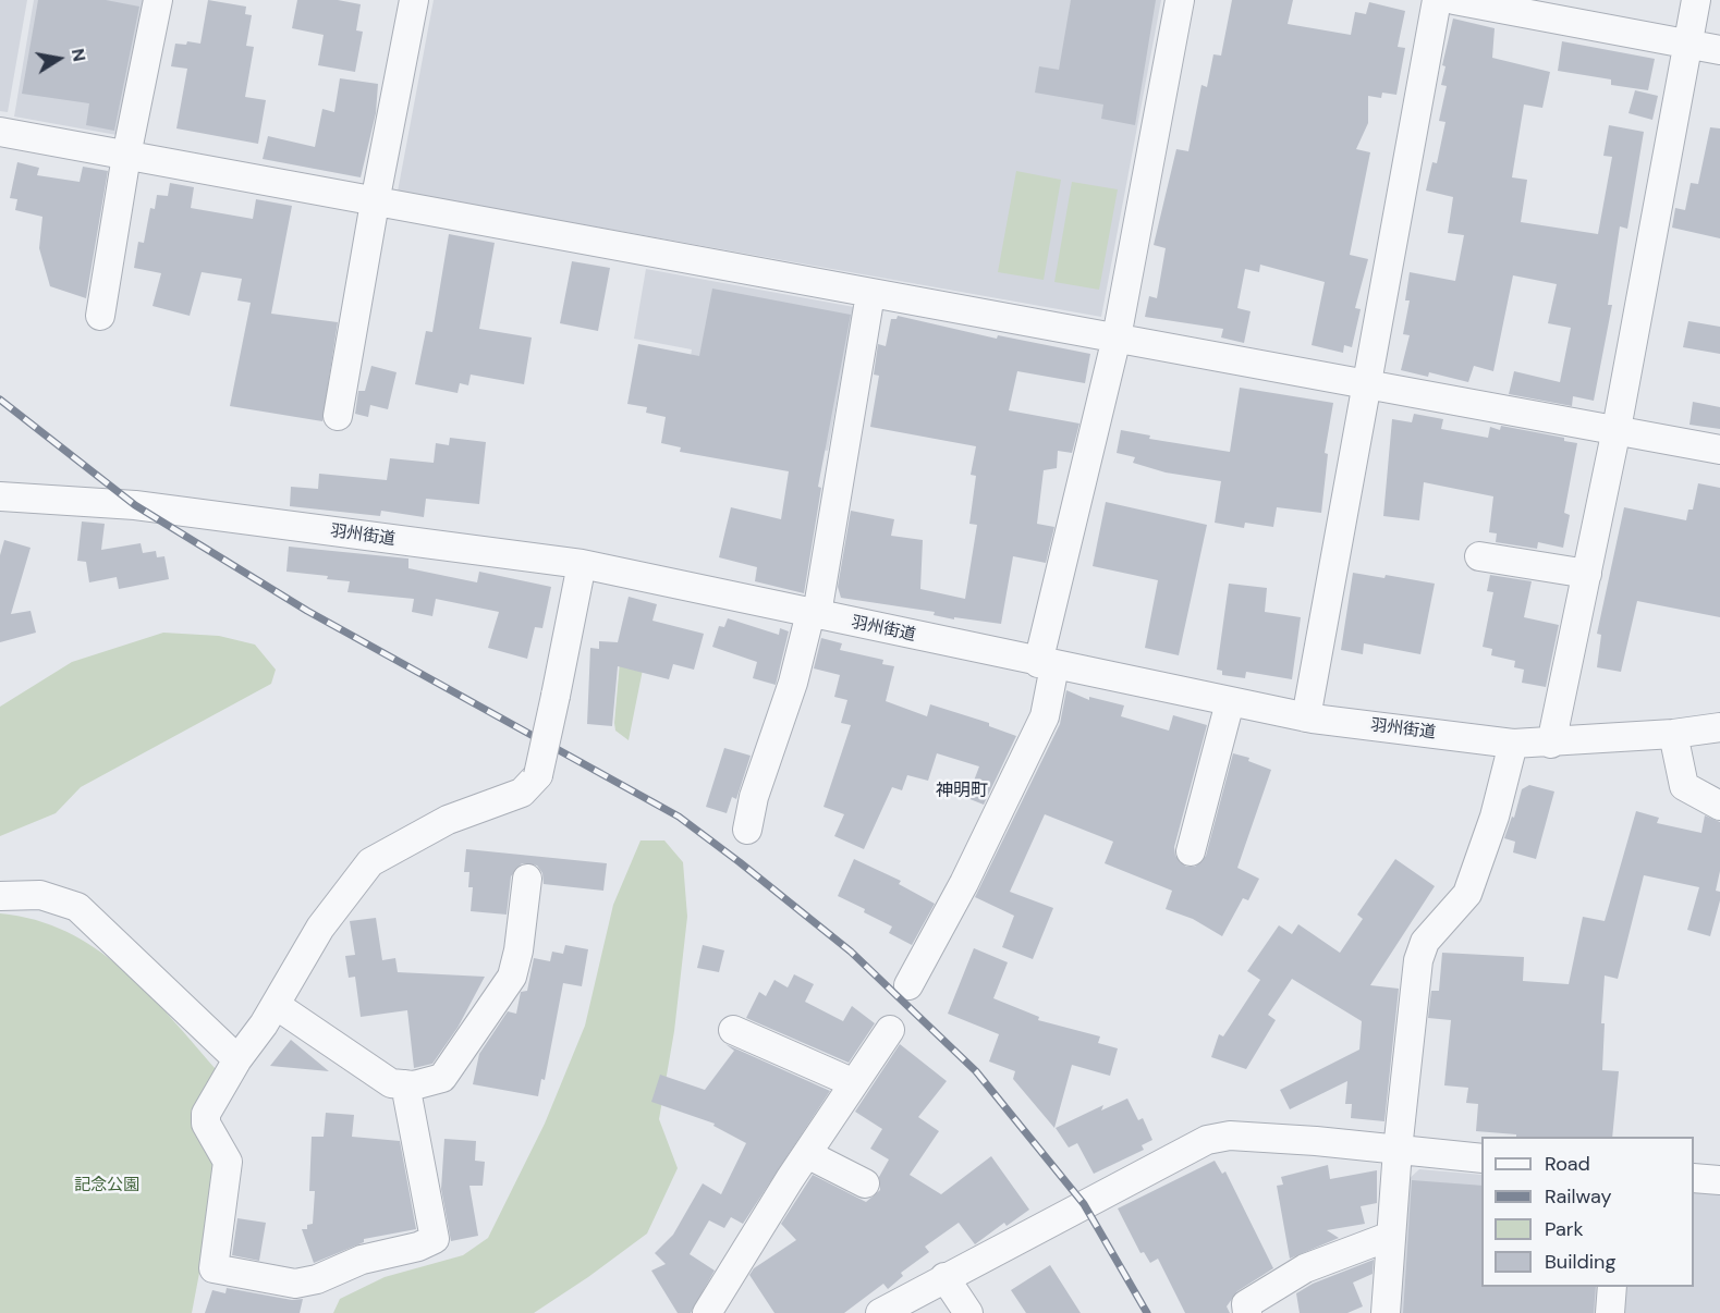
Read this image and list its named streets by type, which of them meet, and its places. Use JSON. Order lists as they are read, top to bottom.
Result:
{
  "streets": {
    "street": ["羽州街道"]
  },
  "districts": ["神明町"],
  "parks": ["記念公園"],
  "legend": [
    "Road",
    "Railway",
    "Park",
    "Building"
  ],
  "north": "right"
}
